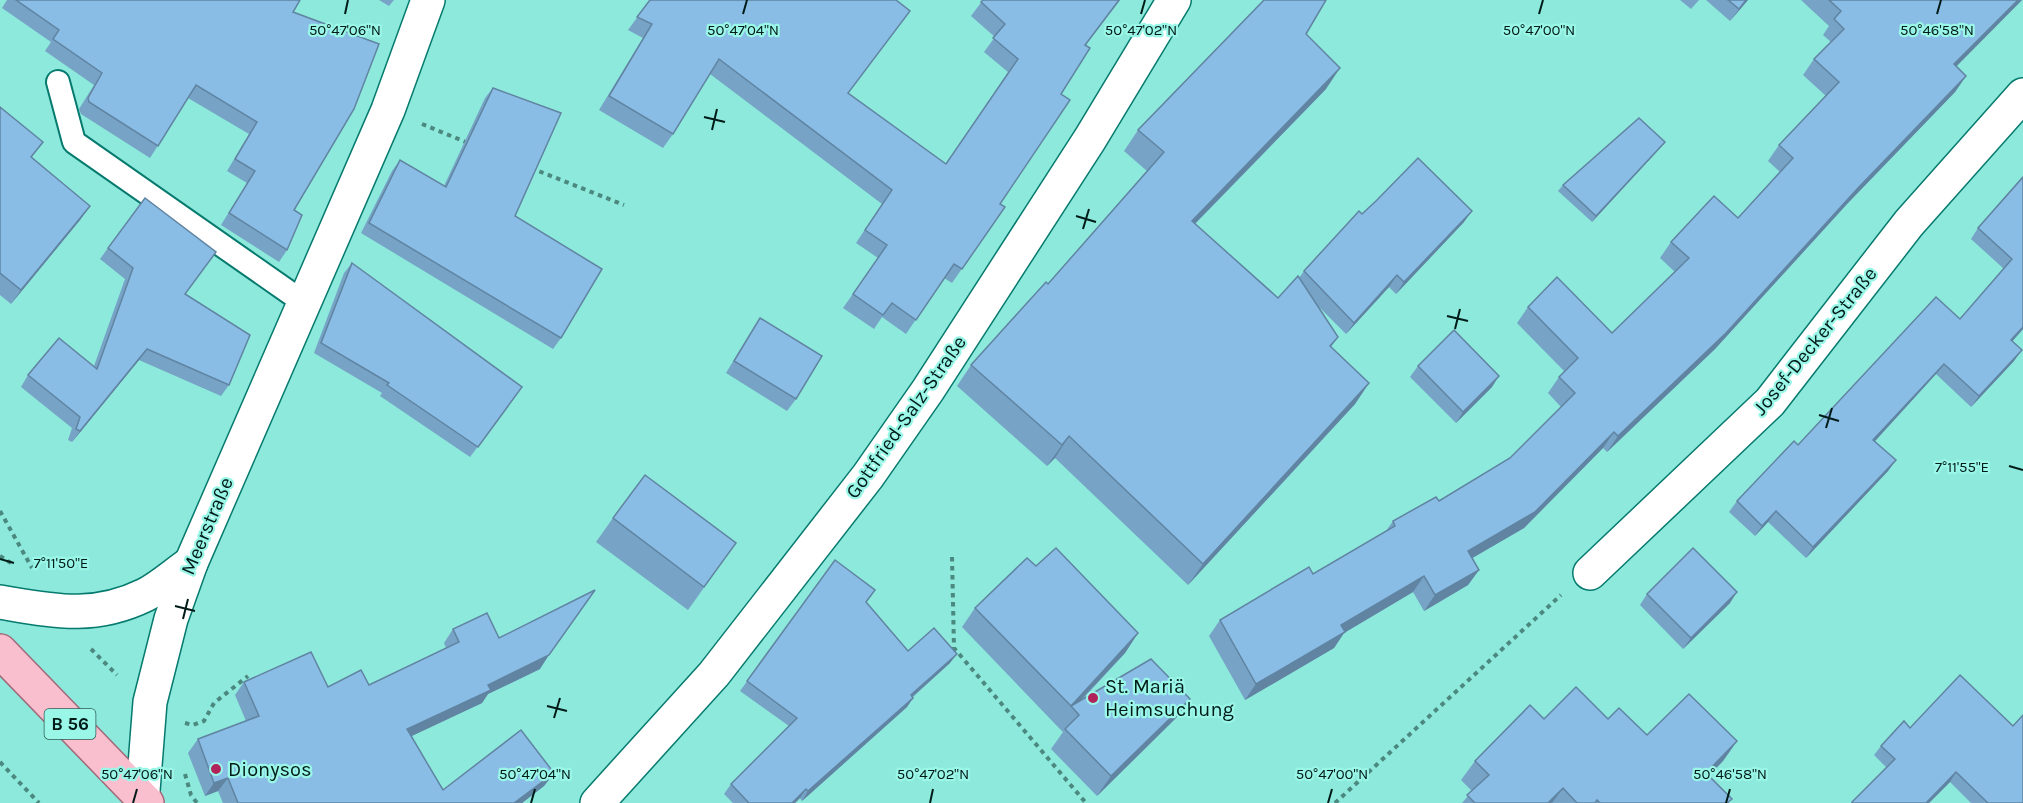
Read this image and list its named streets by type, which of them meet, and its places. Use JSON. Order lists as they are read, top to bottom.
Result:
{
  "streets": {
    "main road": ["B 56"],
    "street": ["Josef-Decker-Straße", "Gottfried-Salz-Straße", "Meerstraße"]
  },
  "crossings": [
    ["Meerstraße", "B 56"]
  ],
  "places": ["St. Mariä Heimsuchung", "Dionysos"],
  "coordinates": [
    "50°47'04\"N",
    "50°47'00\"N",
    "50°47'06\"N",
    "50°47'02\"N",
    "50°46'58\"N",
    "7°11'55\"E",
    "7°11'50\"E"
  ]
}
